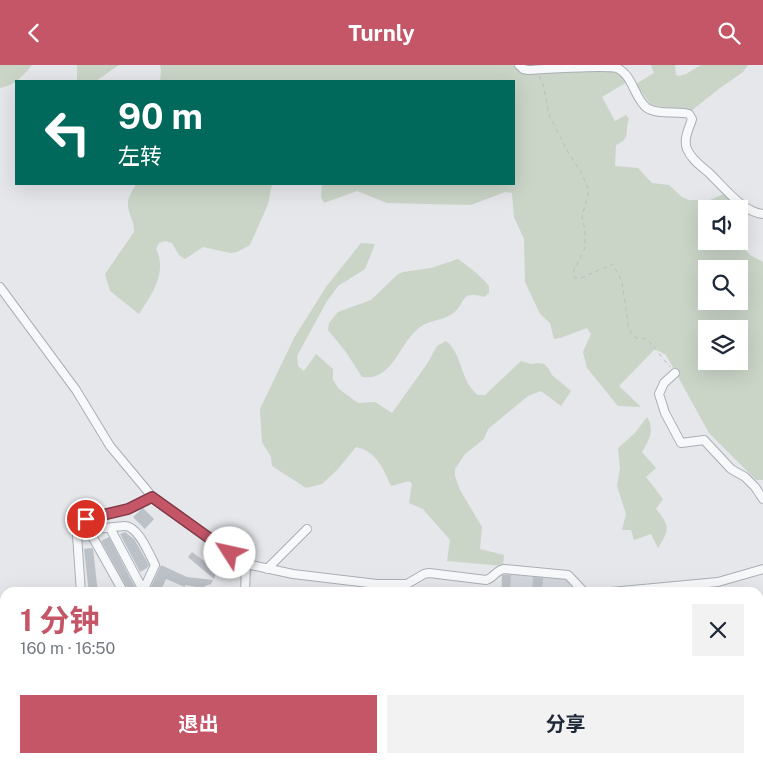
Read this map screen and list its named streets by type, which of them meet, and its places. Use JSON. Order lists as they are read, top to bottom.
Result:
{
  "page": {
    "header": "Turnly",
    "turn": ["90 m", "左转"],
    "heading": ["1 分钟", "160 m · 16:50"],
    "buttons": ["退出", "分享"]
  }
}
